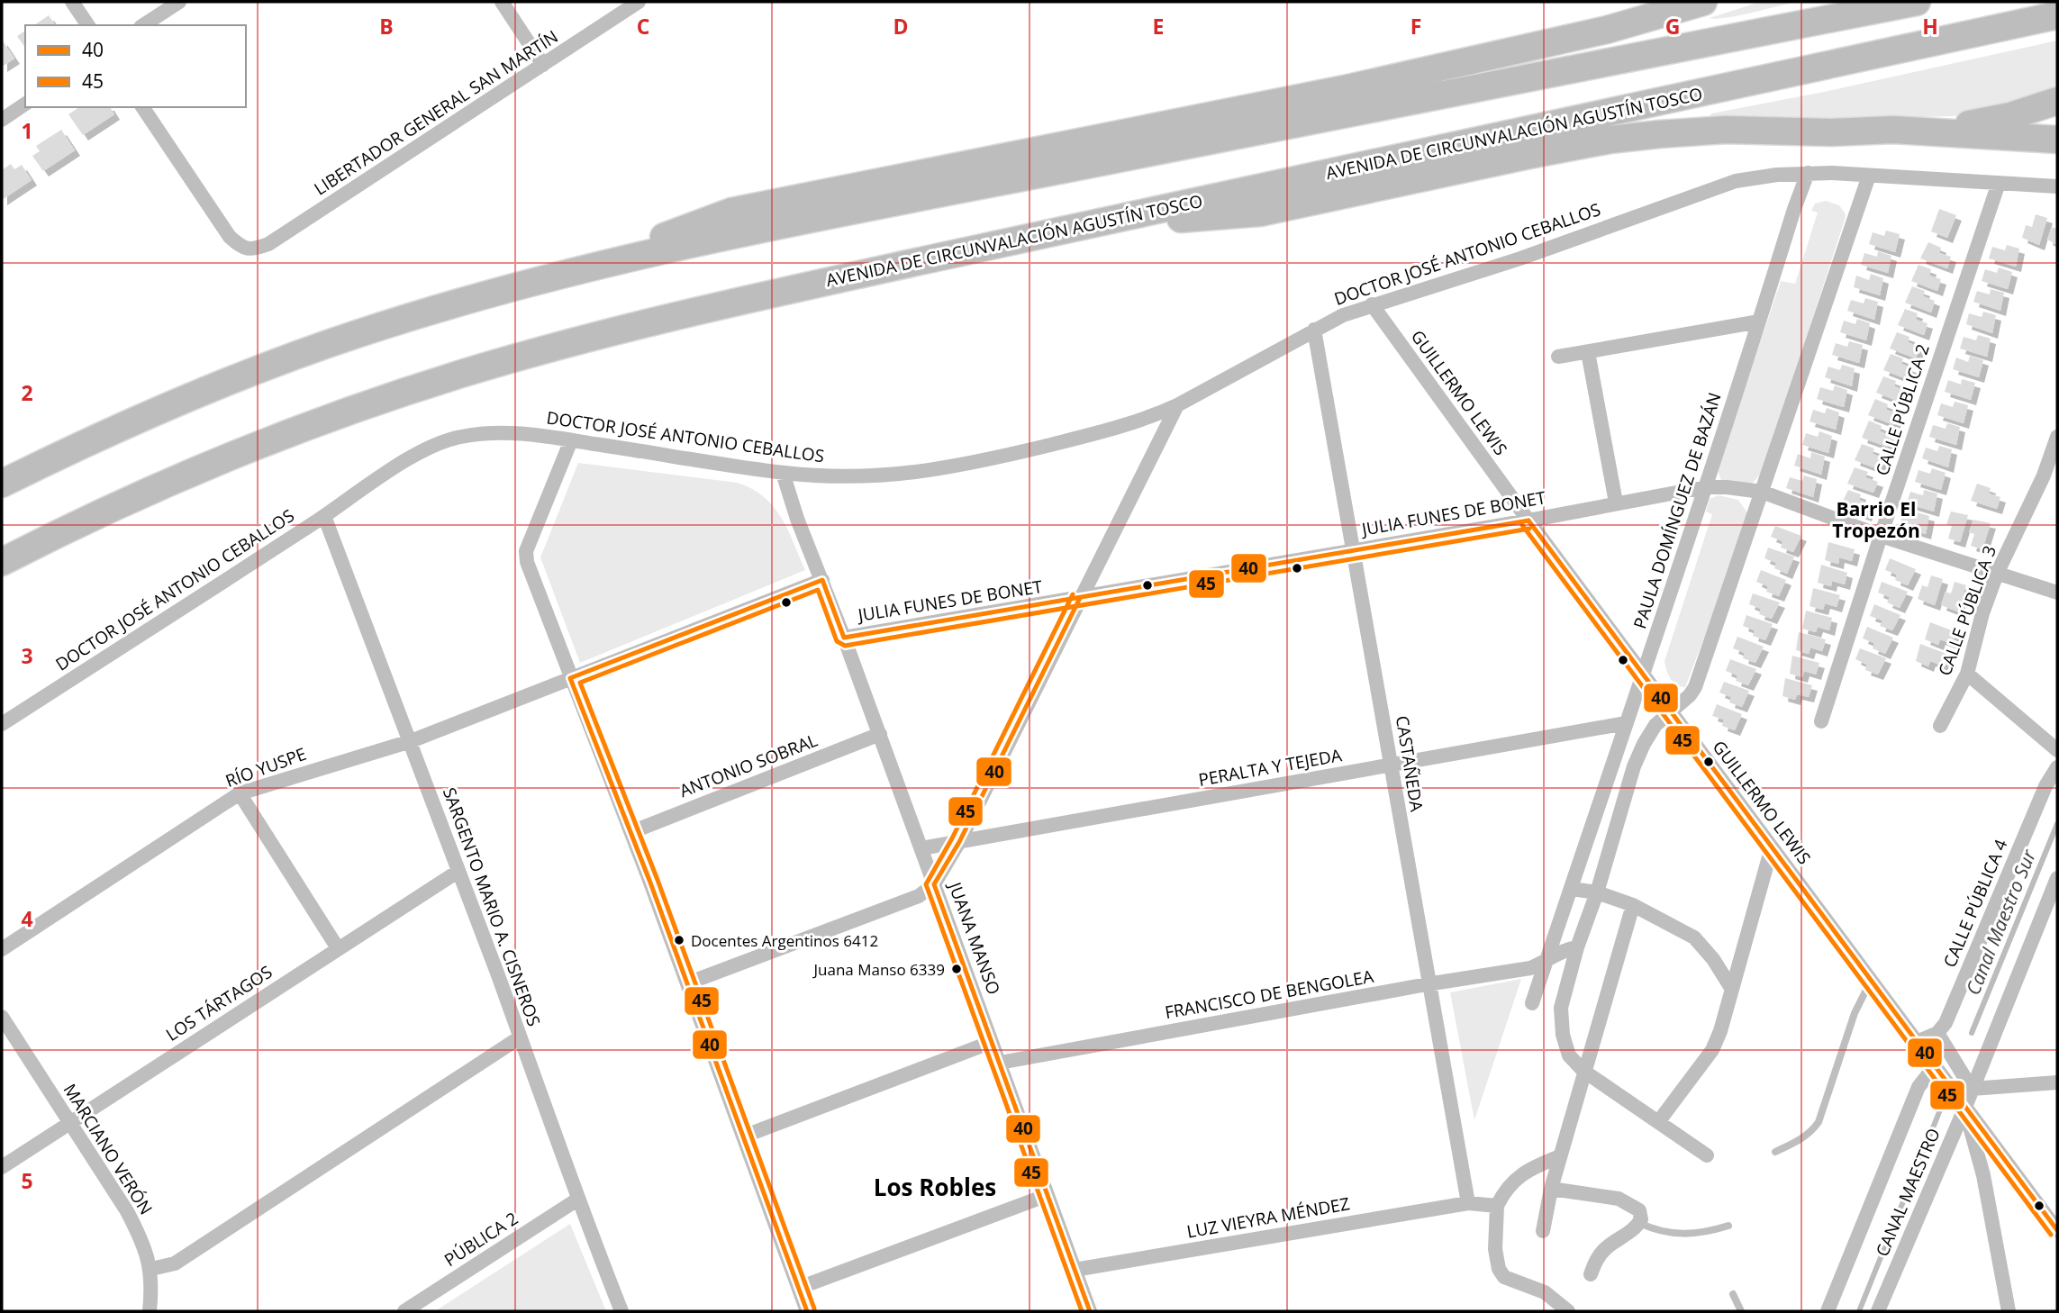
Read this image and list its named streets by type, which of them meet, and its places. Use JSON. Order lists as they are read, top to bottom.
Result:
{
  "streets": {
    "highway": ["AVENIDA DE CIRCUNVALACIÓN AGUSTÍN TOSCO"],
    "street": [
      "LIBERTADOR GENERAL SAN MARTÍN",
      "DOCTOR JOSÉ ANTONIO CEBALLOS",
      "GUILLERMO LEWIS",
      "CALLE PÚBLICA 2",
      "PAULA DOMÍNGUEZ DE BAZÁN",
      "JULIA FUNES DE BONET",
      "CALLE PÚBLICA 3",
      "CASTAÑEDA",
      "ANTONIO SOBRAL",
      "RÍO YUSPE",
      "PERALTA Y TEJEDA",
      "CALLE PÚBLICA 4",
      "SARGENTO MARIO A. CISNEROS",
      "JUANA MANSO",
      "FRANCISCO DE BENGOLEA",
      "LOS TÁRTAGOS",
      "MARCIANO VERÓN",
      "CANAL MAESTRO",
      "LUZ VIEYRA MÉNDEZ",
      "PÚBLICA 2"
    ]
  },
  "crossings": [
    ["DOCTOR JOSÉ ANTONIO CEBALLOS", "GUILLERMO LEWIS"],
    ["DOCTOR JOSÉ ANTONIO CEBALLOS", "CALLE PÚBLICA 2"],
    ["DOCTOR JOSÉ ANTONIO CEBALLOS", "PAULA DOMÍNGUEZ DE BAZÁN"],
    ["DOCTOR JOSÉ ANTONIO CEBALLOS", "CASTAÑEDA"],
    ["DOCTOR JOSÉ ANTONIO CEBALLOS", "SARGENTO MARIO A. CISNEROS"],
    ["DOCTOR JOSÉ ANTONIO CEBALLOS", "JUANA MANSO"],
    ["GUILLERMO LEWIS", "PAULA DOMÍNGUEZ DE BAZÁN"],
    ["GUILLERMO LEWIS", "JULIA FUNES DE BONET"],
    ["GUILLERMO LEWIS", "CANAL MAESTRO"],
    ["CALLE PÚBLICA 2", "JULIA FUNES DE BONET"],
    ["PAULA DOMÍNGUEZ DE BAZÁN", "JULIA FUNES DE BONET"],
    ["PAULA DOMÍNGUEZ DE BAZÁN", "PERALTA Y TEJEDA"],
    ["PAULA DOMÍNGUEZ DE BAZÁN", "FRANCISCO DE BENGOLEA"],
    ["JULIA FUNES DE BONET", "CALLE PÚBLICA 3"],
    ["JULIA FUNES DE BONET", "CASTAÑEDA"],
    ["JULIA FUNES DE BONET", "JUANA MANSO"],
    ["CASTAÑEDA", "PERALTA Y TEJEDA"],
    ["CASTAÑEDA", "FRANCISCO DE BENGOLEA"],
    ["CASTAÑEDA", "LUZ VIEYRA MÉNDEZ"],
    ["ANTONIO SOBRAL", "JUANA MANSO"],
    ["RÍO YUSPE", "SARGENTO MARIO A. CISNEROS"],
    ["PERALTA Y TEJEDA", "JUANA MANSO"],
    ["SARGENTO MARIO A. CISNEROS", "LOS TÁRTAGOS"],
    ["SARGENTO MARIO A. CISNEROS", "PÚBLICA 2"],
    ["JUANA MANSO", "FRANCISCO DE BENGOLEA"],
    ["JUANA MANSO", "LUZ VIEYRA MÉNDEZ"],
    ["LOS TÁRTAGOS", "MARCIANO VERÓN"]
  ],
  "districts": ["Barrio El Tropezón", "Los Robles"],
  "water": ["Canal Maestro Sur"],
  "places": ["Docentes Argentinos 6412", "Juana Manso 6339"],
  "lines": ["transit line 40", "transit line 45"],
  "legend": ["40", "45"],
  "grid": {
    "columns": [
      "B",
      "C",
      "D",
      "E",
      "F",
      "G",
      "H"
    ],
    "rows": [
      "1",
      "2",
      "3",
      "4",
      "5"
    ]
  }
}
